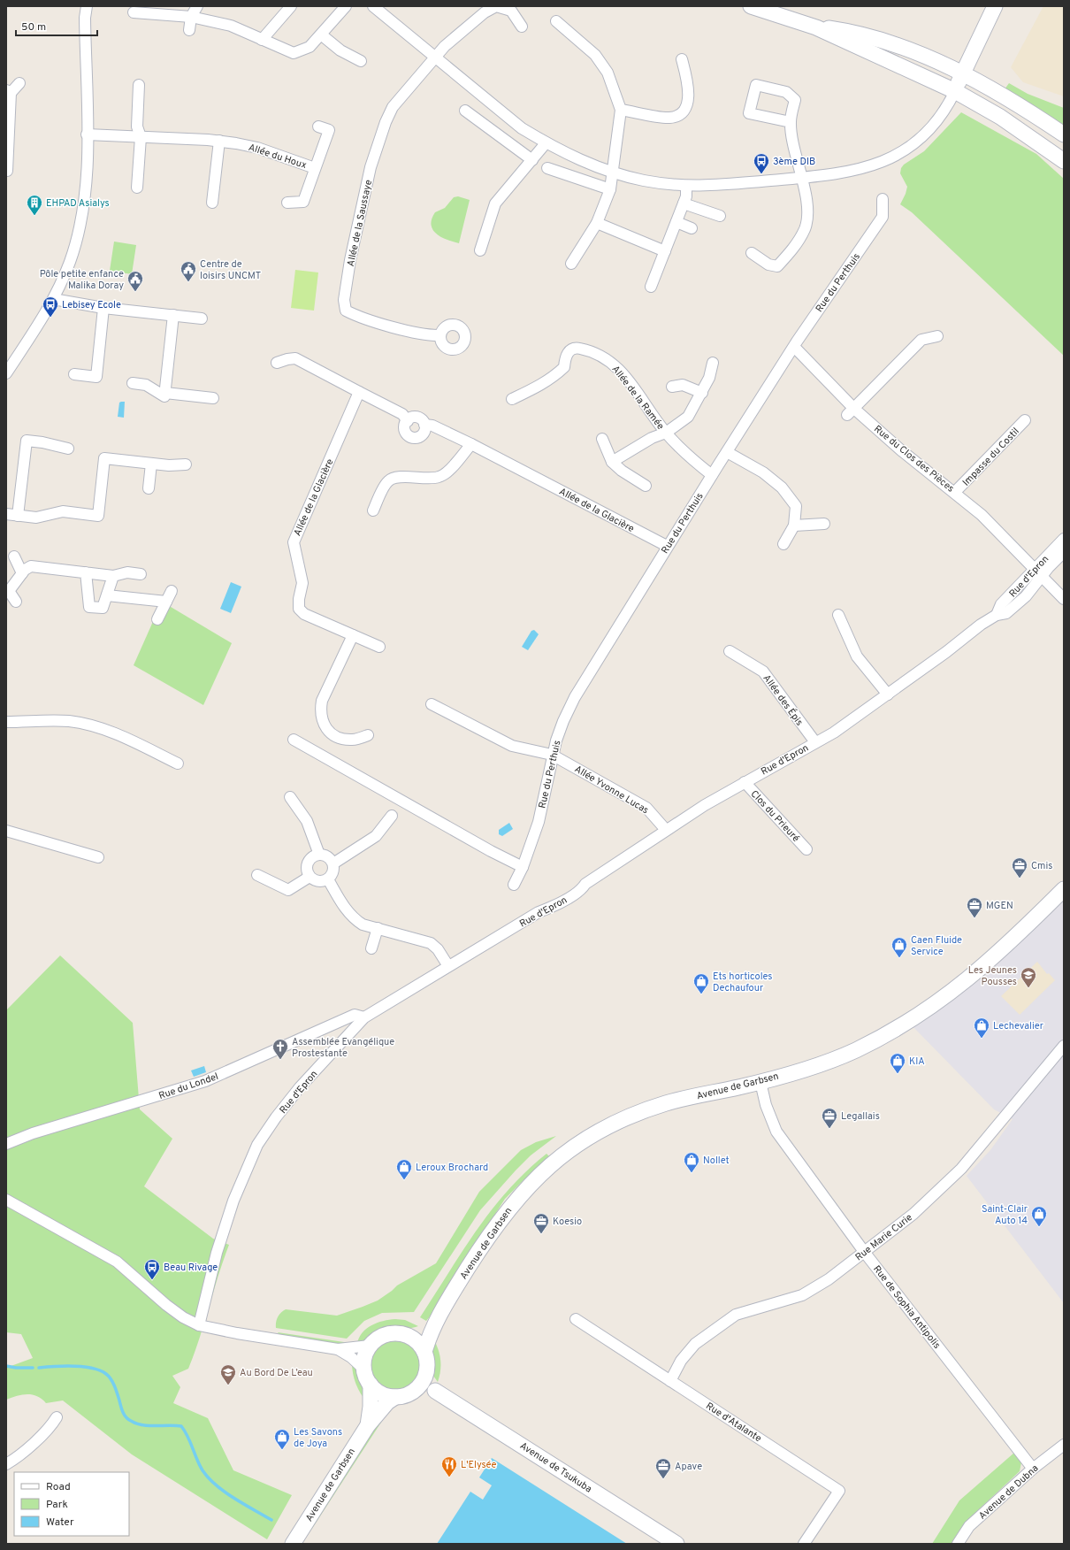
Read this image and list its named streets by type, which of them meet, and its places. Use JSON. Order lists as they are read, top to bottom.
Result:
{
  "streets": {
    "main road": ["Avenue de Garbsen", "Avenue de Tsukuba"],
    "street": [
      "Allée du Houx",
      "Allée de la Saussaye",
      "Rue du Perthuis",
      "Allée de la Ramée",
      "Impasse du Costil",
      "Rue du Clos des Pièces",
      "Allée de la Glacière",
      "Rue d'Epron",
      "Allée des Épis",
      "Allée Yvonne Lucas",
      "Clos du Prieuré",
      "Rue du Londel",
      "Rue Marie Curie",
      "Rue de Sophia Antipolis",
      "Rue d'Atalante",
      "Avenue de Dubna"
    ]
  },
  "crossings": [
    ["Rue du Perthuis", "Allée de la Ramée"],
    ["Rue du Perthuis", "Rue du Clos des Pièces"],
    ["Rue du Perthuis", "Allée de la Glacière"],
    ["Rue du Perthuis", "Allée Yvonne Lucas"],
    ["Impasse du Costil", "Rue du Clos des Pièces"],
    ["Rue du Clos des Pièces", "Rue d'Epron"],
    ["Rue d'Epron", "Allée des Épis"],
    ["Rue d'Epron", "Allée Yvonne Lucas"],
    ["Rue d'Epron", "Clos du Prieuré"],
    ["Rue d'Epron", "Rue du Londel"],
    ["Avenue de Garbsen", "Rue de Sophia Antipolis"],
    ["Rue Marie Curie", "Rue de Sophia Antipolis"],
    ["Rue Marie Curie", "Rue d'Atalante"],
    ["Rue de Sophia Antipolis", "Avenue de Dubna"]
  ],
  "places": {
    "bus stop": ["3ème DIB", "Lebisey Ecole", "Beau Rivage"],
    "building": ["EHPAD Asialys"],
    "public building": ["Centre de loisirs UNCMT", "Pôle petite enfance Malika Doray"],
    "office": [
      "Cmis",
      "MGEN",
      "Legallais",
      "Koesio",
      "Apave"
    ],
    "shop": [
      "Caen Fluide Service",
      "Ets horticoles Dechaufour",
      "Lechevalier",
      "KIA",
      "Nollet",
      "Leroux Brochard",
      "Saint-Clair Auto 14",
      "Les Savons de Joya"
    ],
    "school or university": ["Les Jeunes Pousses", "Au Bord De L’eau"],
    "church": ["Assemblée Evangélique Prostestante"],
    "restaurant": ["L'Elysée"]
  },
  "legend": ["Road", "Park", "Water"],
  "scale_bar": "50 m"
}
